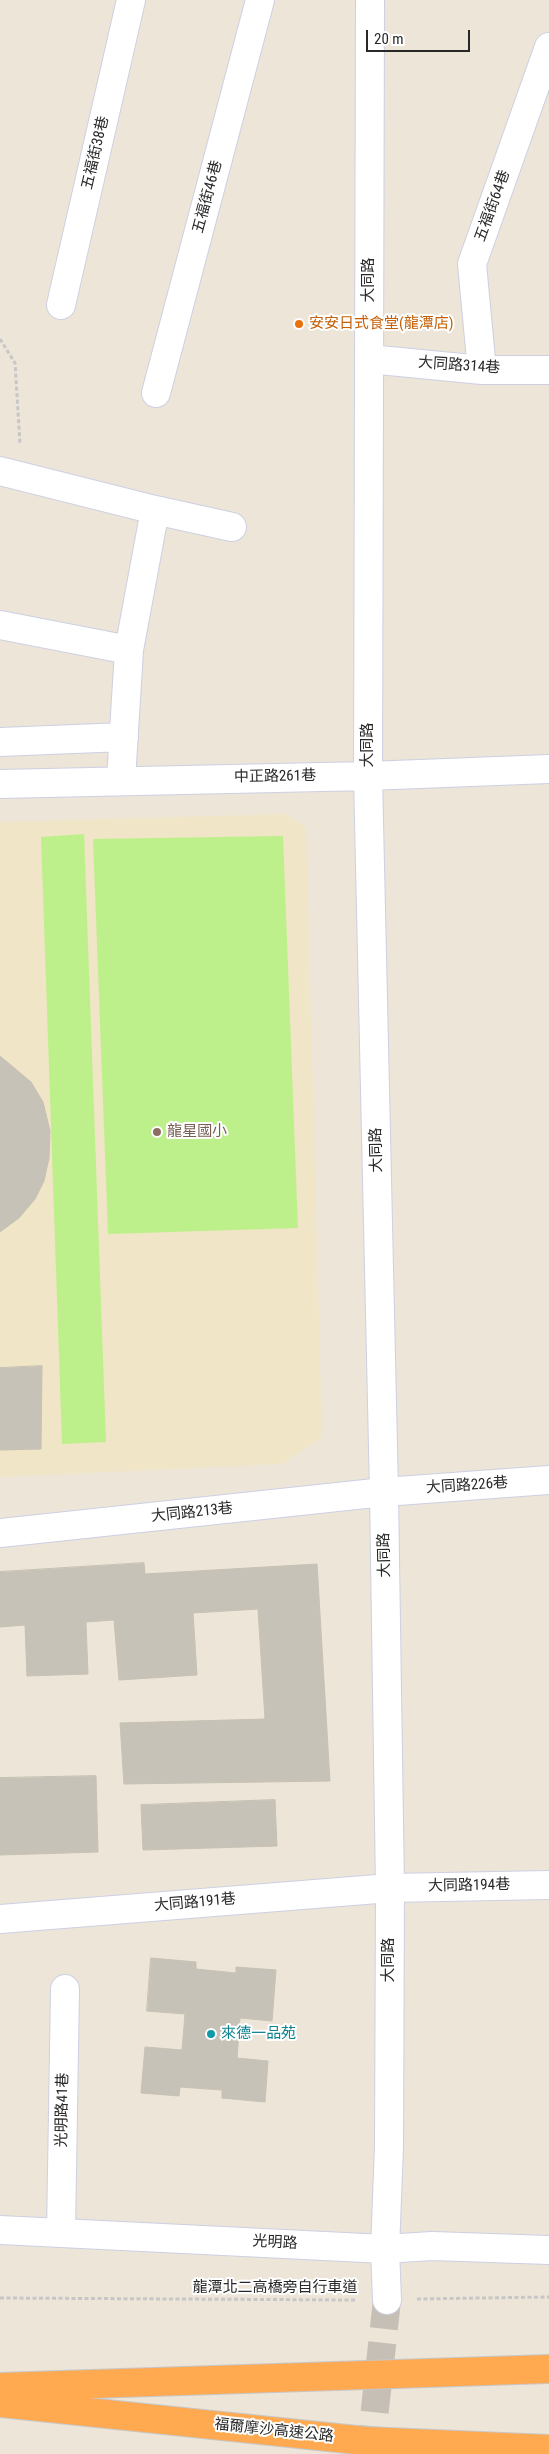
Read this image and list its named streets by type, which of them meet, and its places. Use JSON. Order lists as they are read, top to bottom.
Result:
{
  "streets": {
    "highway": ["福爾摩沙高速公路"],
    "street": [
      "五福街38巷",
      "五福街46巷",
      "五福街64巷",
      "大同路",
      "大同路314巷",
      "中正路261巷",
      "大同路226巷",
      "大同路213巷",
      "大同路194巷",
      "大同路191巷",
      "光明路41巷",
      "光明路"
    ],
    "path": ["龍潭北二高橋旁自行車道"]
  },
  "crossings": [
    ["五福街64巷", "大同路314巷"],
    ["大同路", "大同路314巷"],
    ["大同路", "中正路261巷"],
    ["大同路", "大同路226巷"],
    ["大同路", "大同路213巷"],
    ["大同路", "大同路194巷"],
    ["大同路", "大同路191巷"],
    ["大同路", "光明路"],
    ["大同路", "龍潭北二高橋旁自行車道"],
    ["大同路226巷", "大同路213巷"],
    ["大同路194巷", "大同路191巷"],
    ["光明路41巷", "光明路"]
  ],
  "places": ["安安日式食堂(龍潭店)", "龍星國小", "來德一品苑"],
  "scale_bar": "20 m"
}
